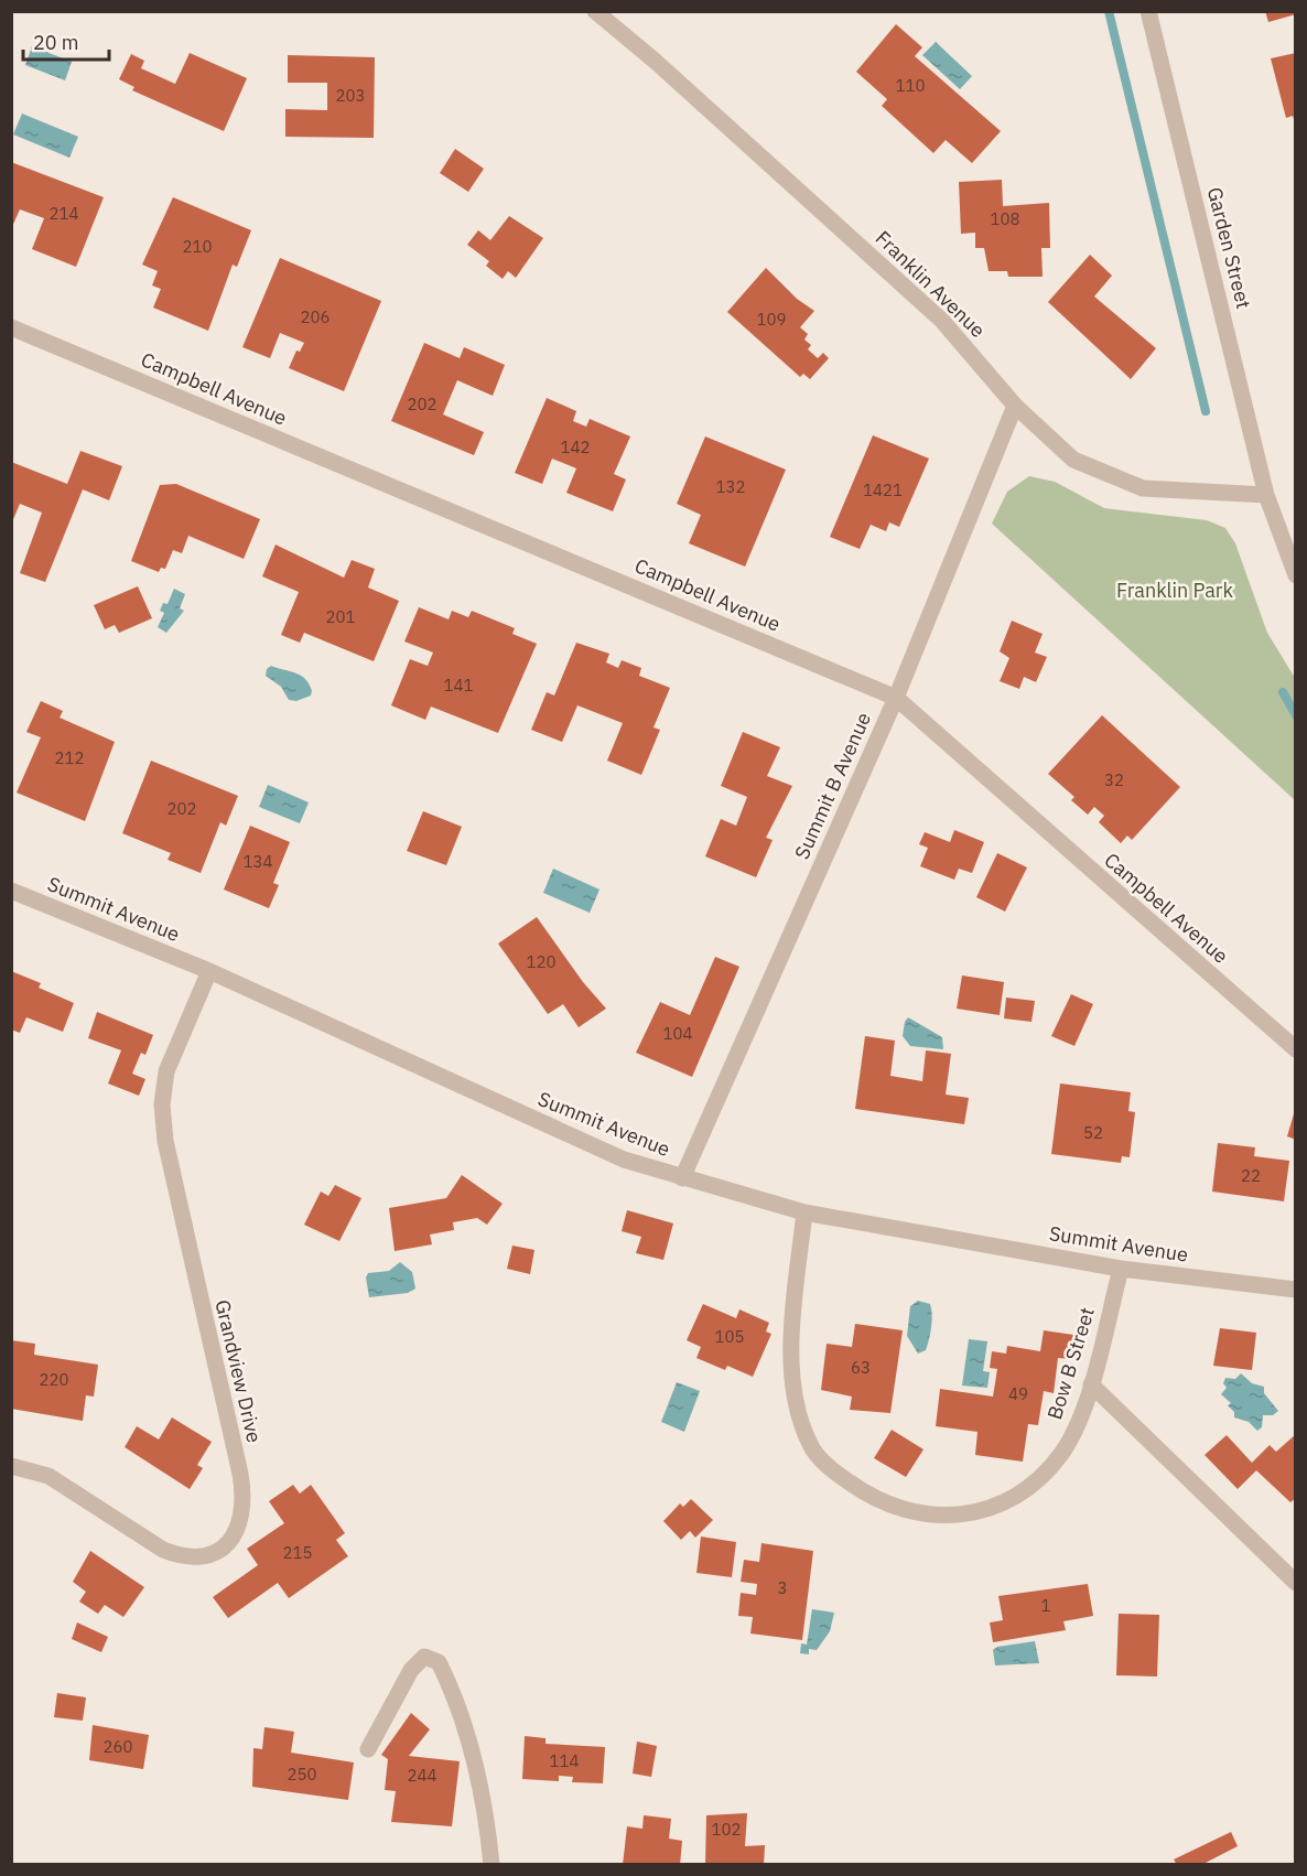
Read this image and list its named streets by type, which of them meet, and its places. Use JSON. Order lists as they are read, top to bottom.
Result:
{
  "streets": {
    "street": [
      "Garden Street",
      "Franklin Avenue",
      "Campbell Avenue",
      "Summit B Avenue",
      "Summit Avenue",
      "Bow B Street",
      "Grandview Drive"
    ]
  },
  "crossings": [
    ["Garden Street", "Franklin Avenue"],
    ["Franklin Avenue", "Summit B Avenue"],
    ["Campbell Avenue", "Summit B Avenue"],
    ["Summit B Avenue", "Summit Avenue"],
    ["Summit Avenue", "Bow B Street"],
    ["Summit Avenue", "Grandview Drive"]
  ],
  "parks": ["Franklin Park"],
  "house_numbers": [
    "110",
    "203",
    "214",
    "108",
    "210",
    "206",
    "109",
    "202",
    "142",
    "132",
    "1421",
    "201",
    "141",
    "212",
    "32",
    "202",
    "134",
    "120",
    "104",
    "52",
    "22",
    "105",
    "63",
    "220",
    "49",
    "215",
    "3",
    "1",
    "260",
    "114",
    "250",
    "244",
    "102"
  ],
  "scale_bar": "20 m"
}
